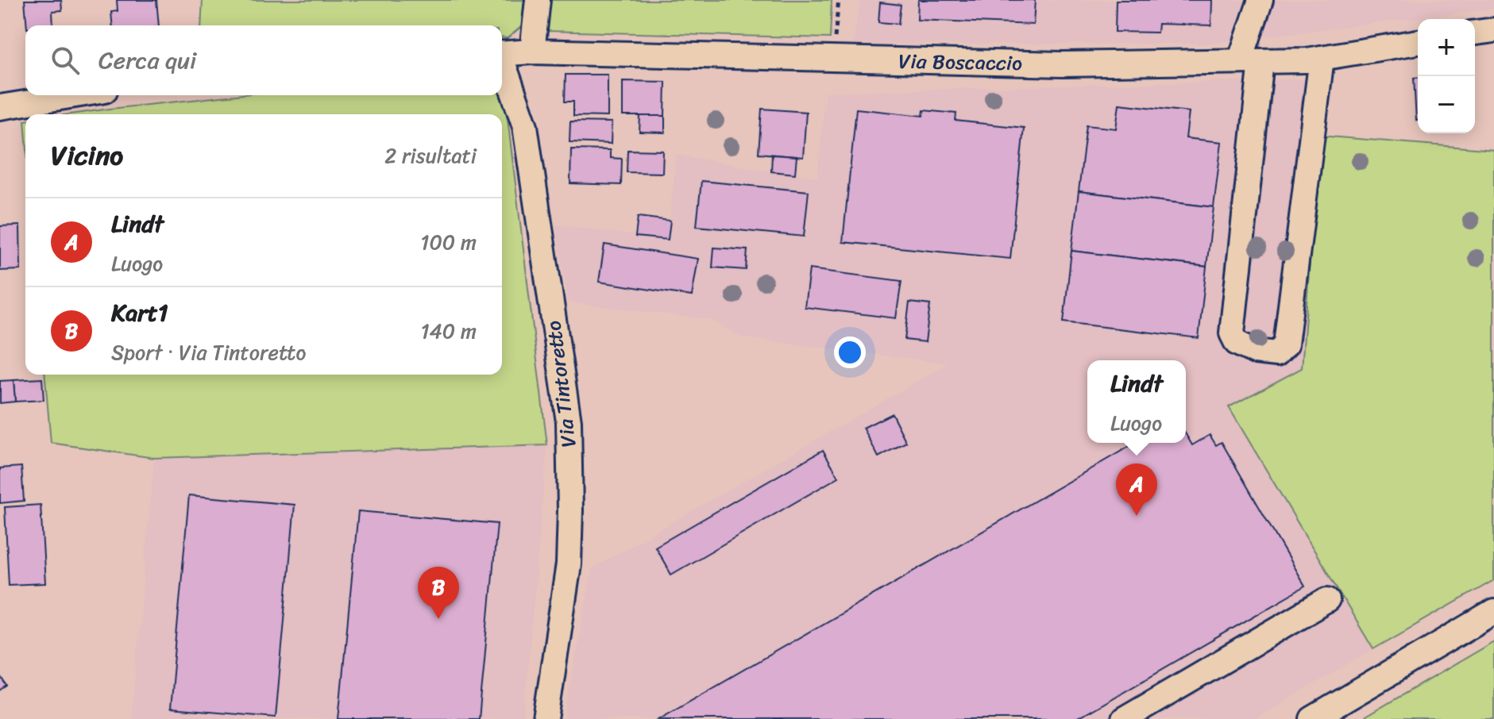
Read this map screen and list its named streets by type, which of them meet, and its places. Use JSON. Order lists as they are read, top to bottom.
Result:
{
  "streets": {
    "street": ["Via Boscaccio", "Via Tintoretto"]
  },
  "page": {
    "map_buttons": ["+", "−"],
    "search": "Cerca qui",
    "heading": ["Vicino", "2 risultati"],
    "list": [
      {
        "mark": "A",
        "name": "Lindt",
        "note": "Luogo",
        "value": "100 m"
      },
      {
        "mark": "B",
        "name": "Kart1",
        "note": "Sport · Via Tintoretto",
        "value": "140 m"
      }
    ],
    "popup": ["Lindt", "Luogo"],
    "pins": ["A", "B"]
  }
}
